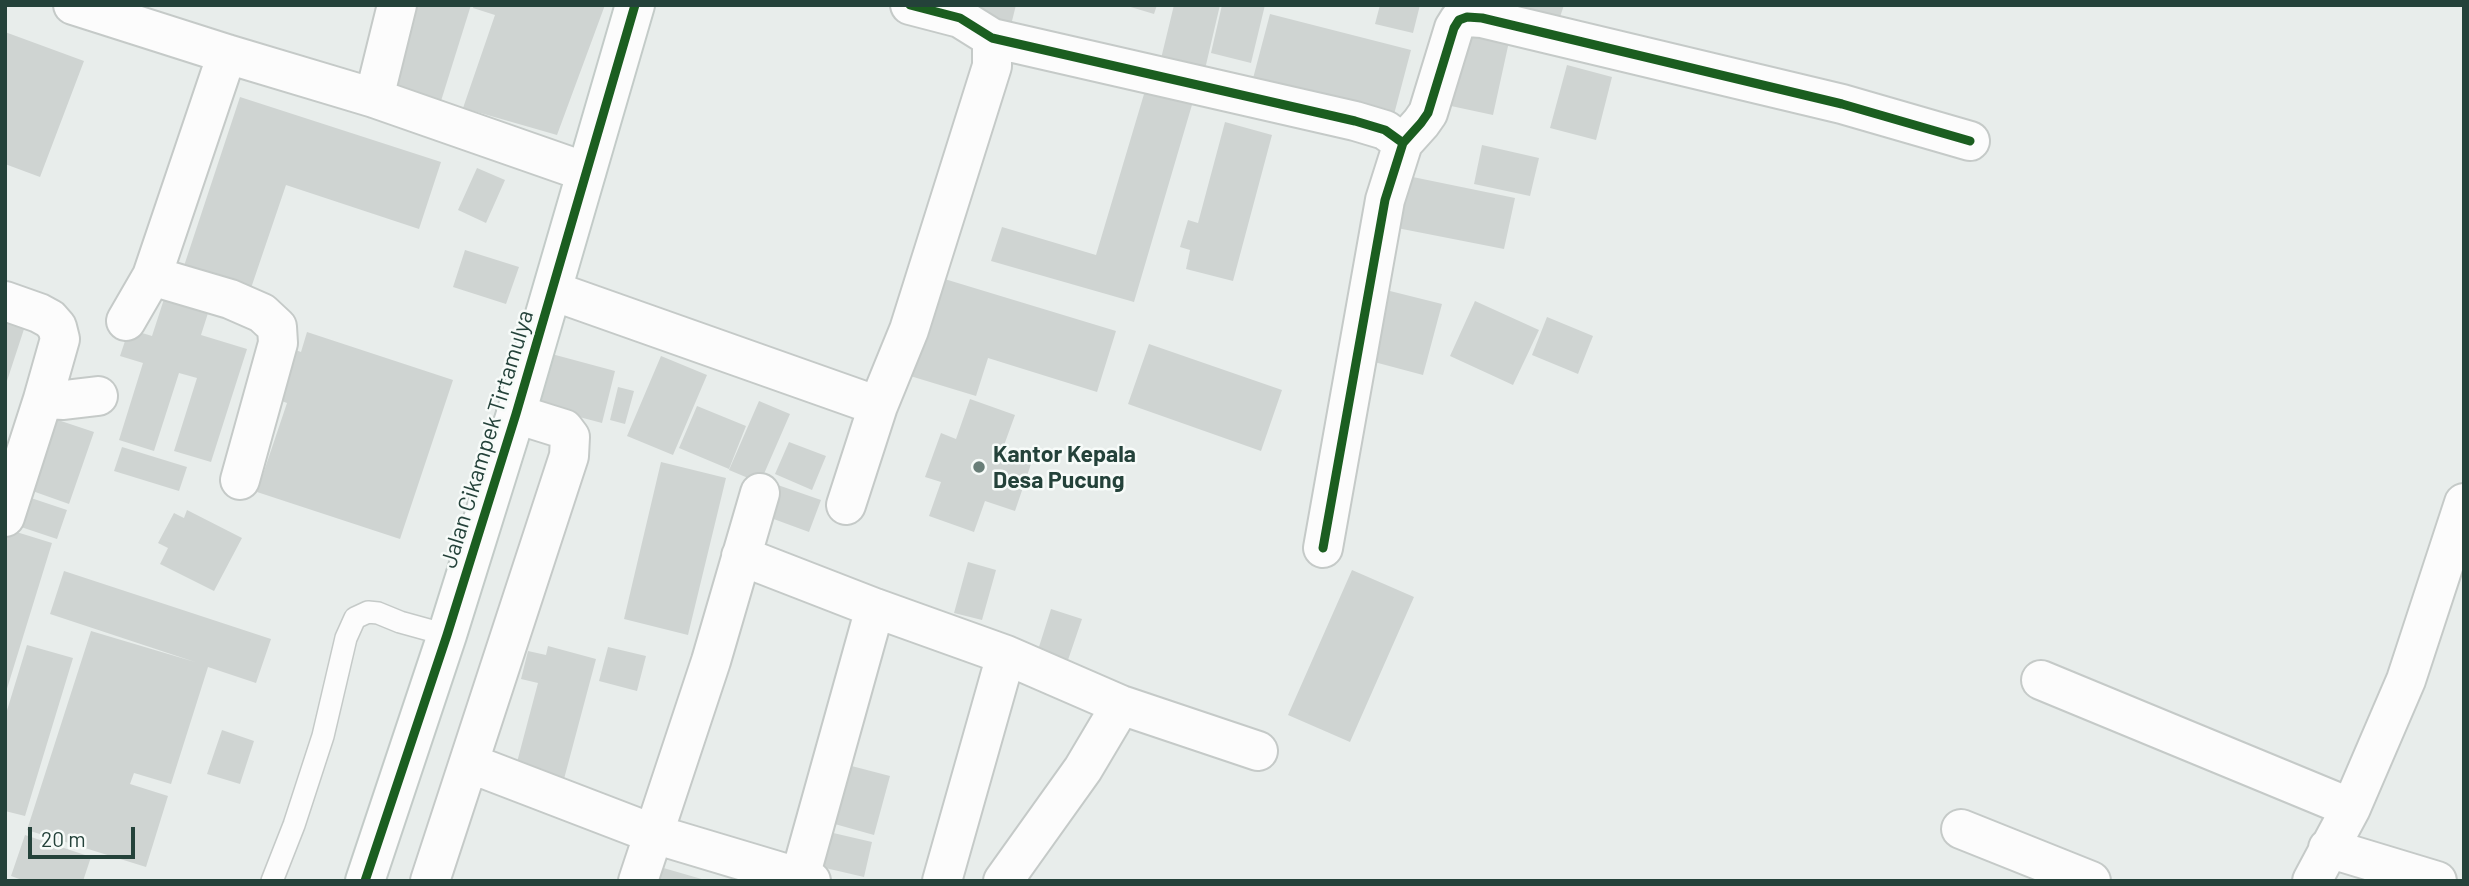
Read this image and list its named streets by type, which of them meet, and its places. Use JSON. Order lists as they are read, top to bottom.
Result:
{
  "streets": {
    "street": ["Jalan Cikampek Tirtamulya"]
  },
  "places": ["Kantor Kepala Desa Pucung"],
  "scale_bar": "20 m"
}
